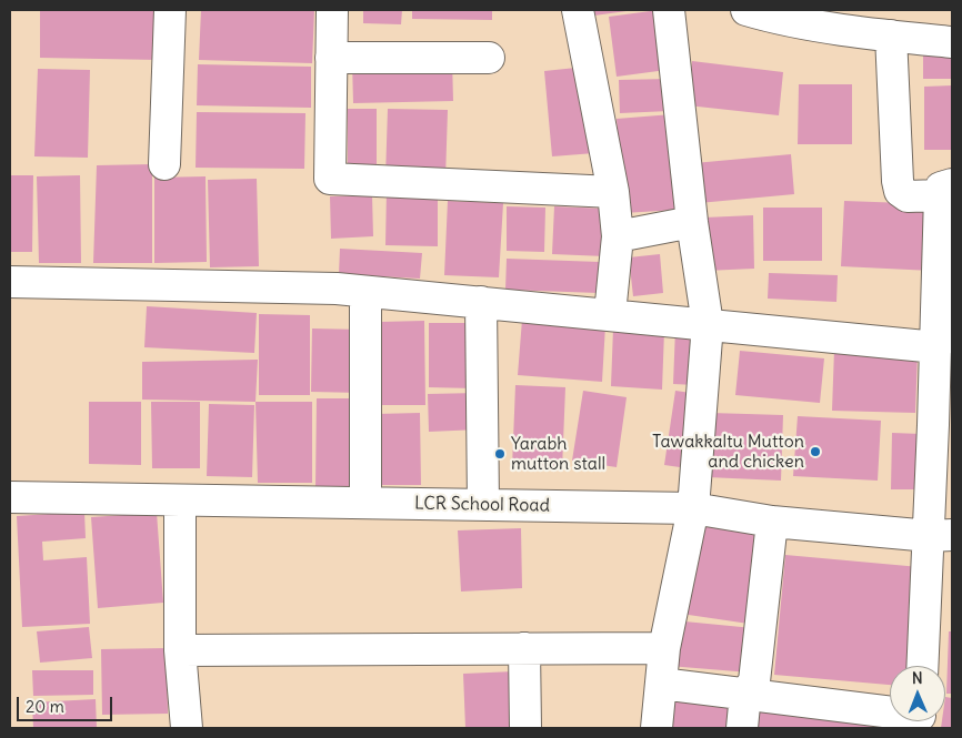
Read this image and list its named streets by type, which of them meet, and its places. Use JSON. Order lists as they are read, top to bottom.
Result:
{
  "streets": {
    "street": ["LCR School Road"]
  },
  "places": ["Tawakkaltu Mutton and chicken", "Yarabh mutton stall"],
  "scale_bar": "20 m",
  "north": "top"
}
